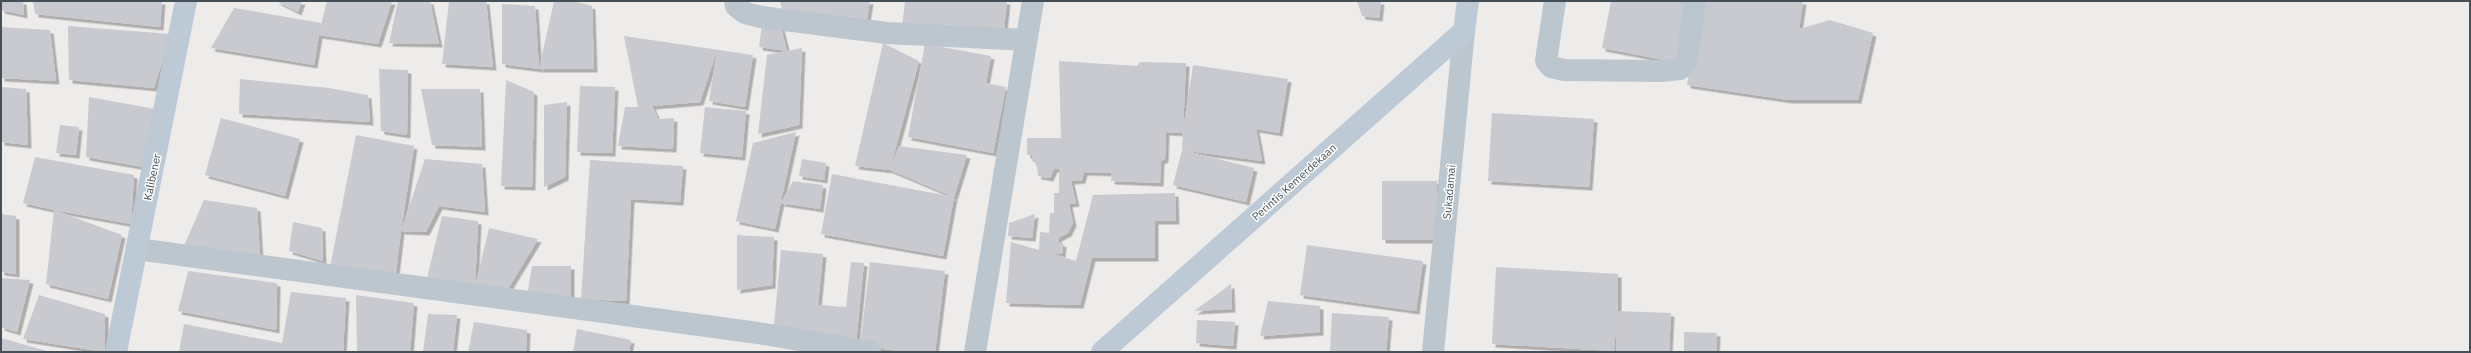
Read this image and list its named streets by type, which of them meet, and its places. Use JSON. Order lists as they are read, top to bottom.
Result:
{
  "streets": {
    "street": ["Kalibener", "Perintis Kemerdekaan", "Sukadamai"]
  },
  "crossings": [
    ["Perintis Kemerdekaan", "Sukadamai"]
  ]
}
